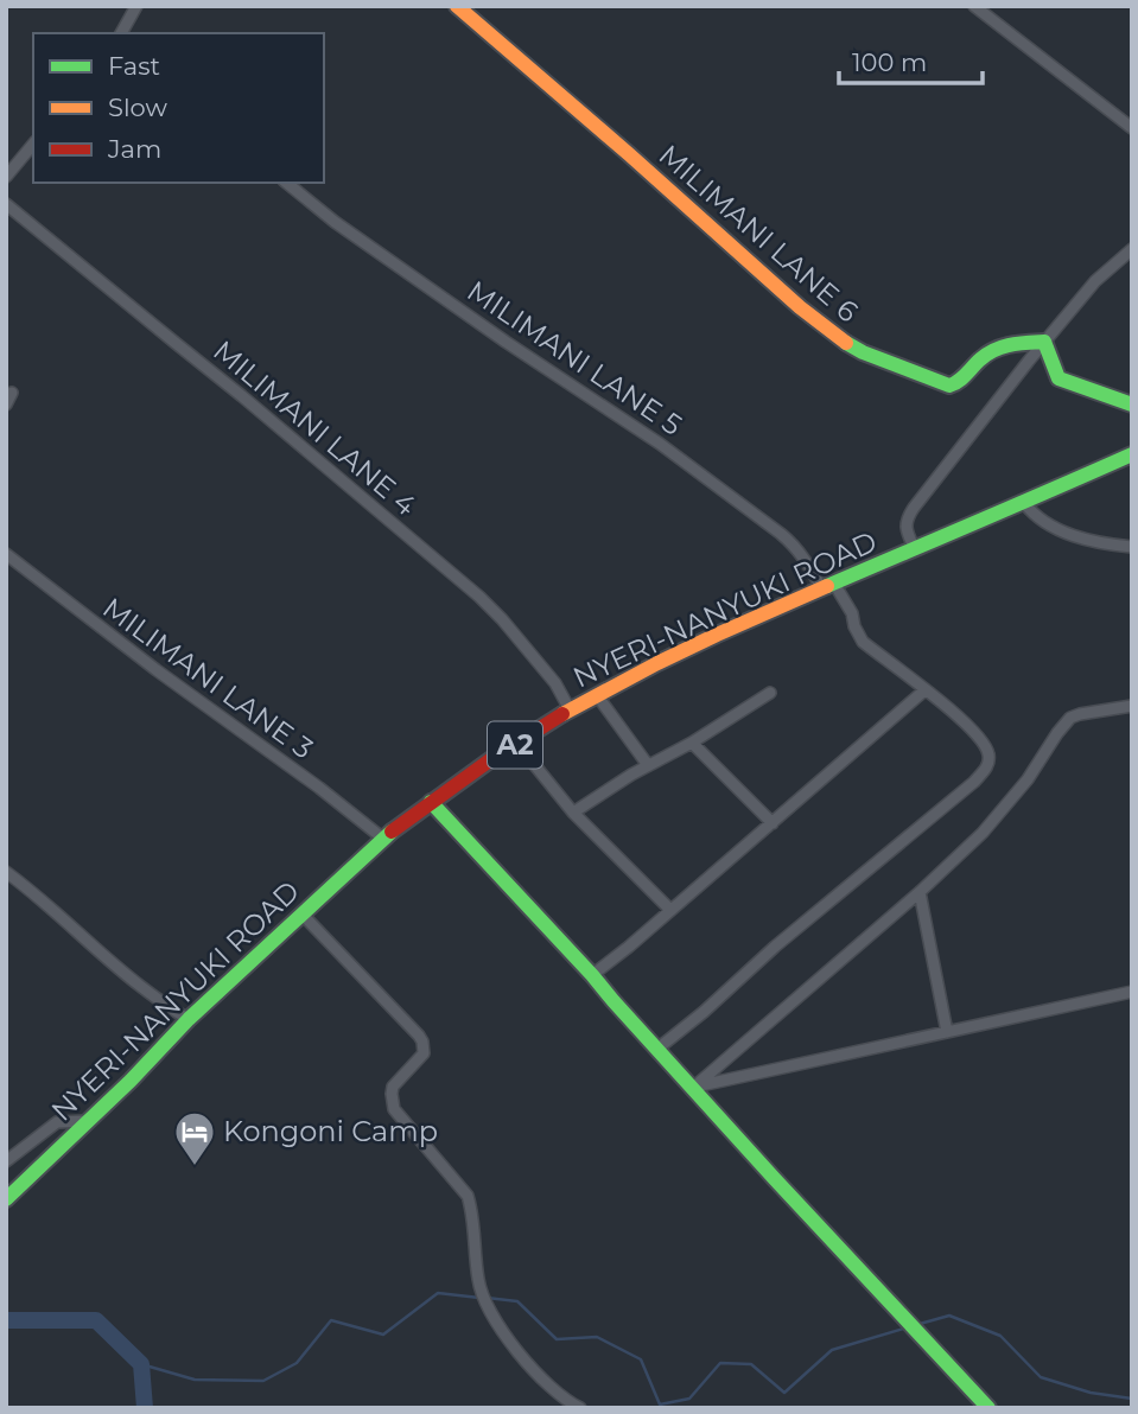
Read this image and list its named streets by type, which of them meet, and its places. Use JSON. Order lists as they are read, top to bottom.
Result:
{
  "streets": {
    "main road": ["MILIMANI LANE 6", "NYERI-NANYUKI ROAD", "A2"],
    "street": ["MILIMANI LANE 5", "MILIMANI LANE 4", "MILIMANI LANE 3"]
  },
  "crossings": [
    ["MILIMANI LANE 5", "NYERI-NANYUKI ROAD"],
    ["MILIMANI LANE 4", "NYERI-NANYUKI ROAD"],
    ["NYERI-NANYUKI ROAD", "MILIMANI LANE 3"]
  ],
  "places": {
    "hotel": ["Kongoni Camp"]
  },
  "legend": ["Fast", "Slow", "Jam"],
  "scale_bar": "100 m"
}
